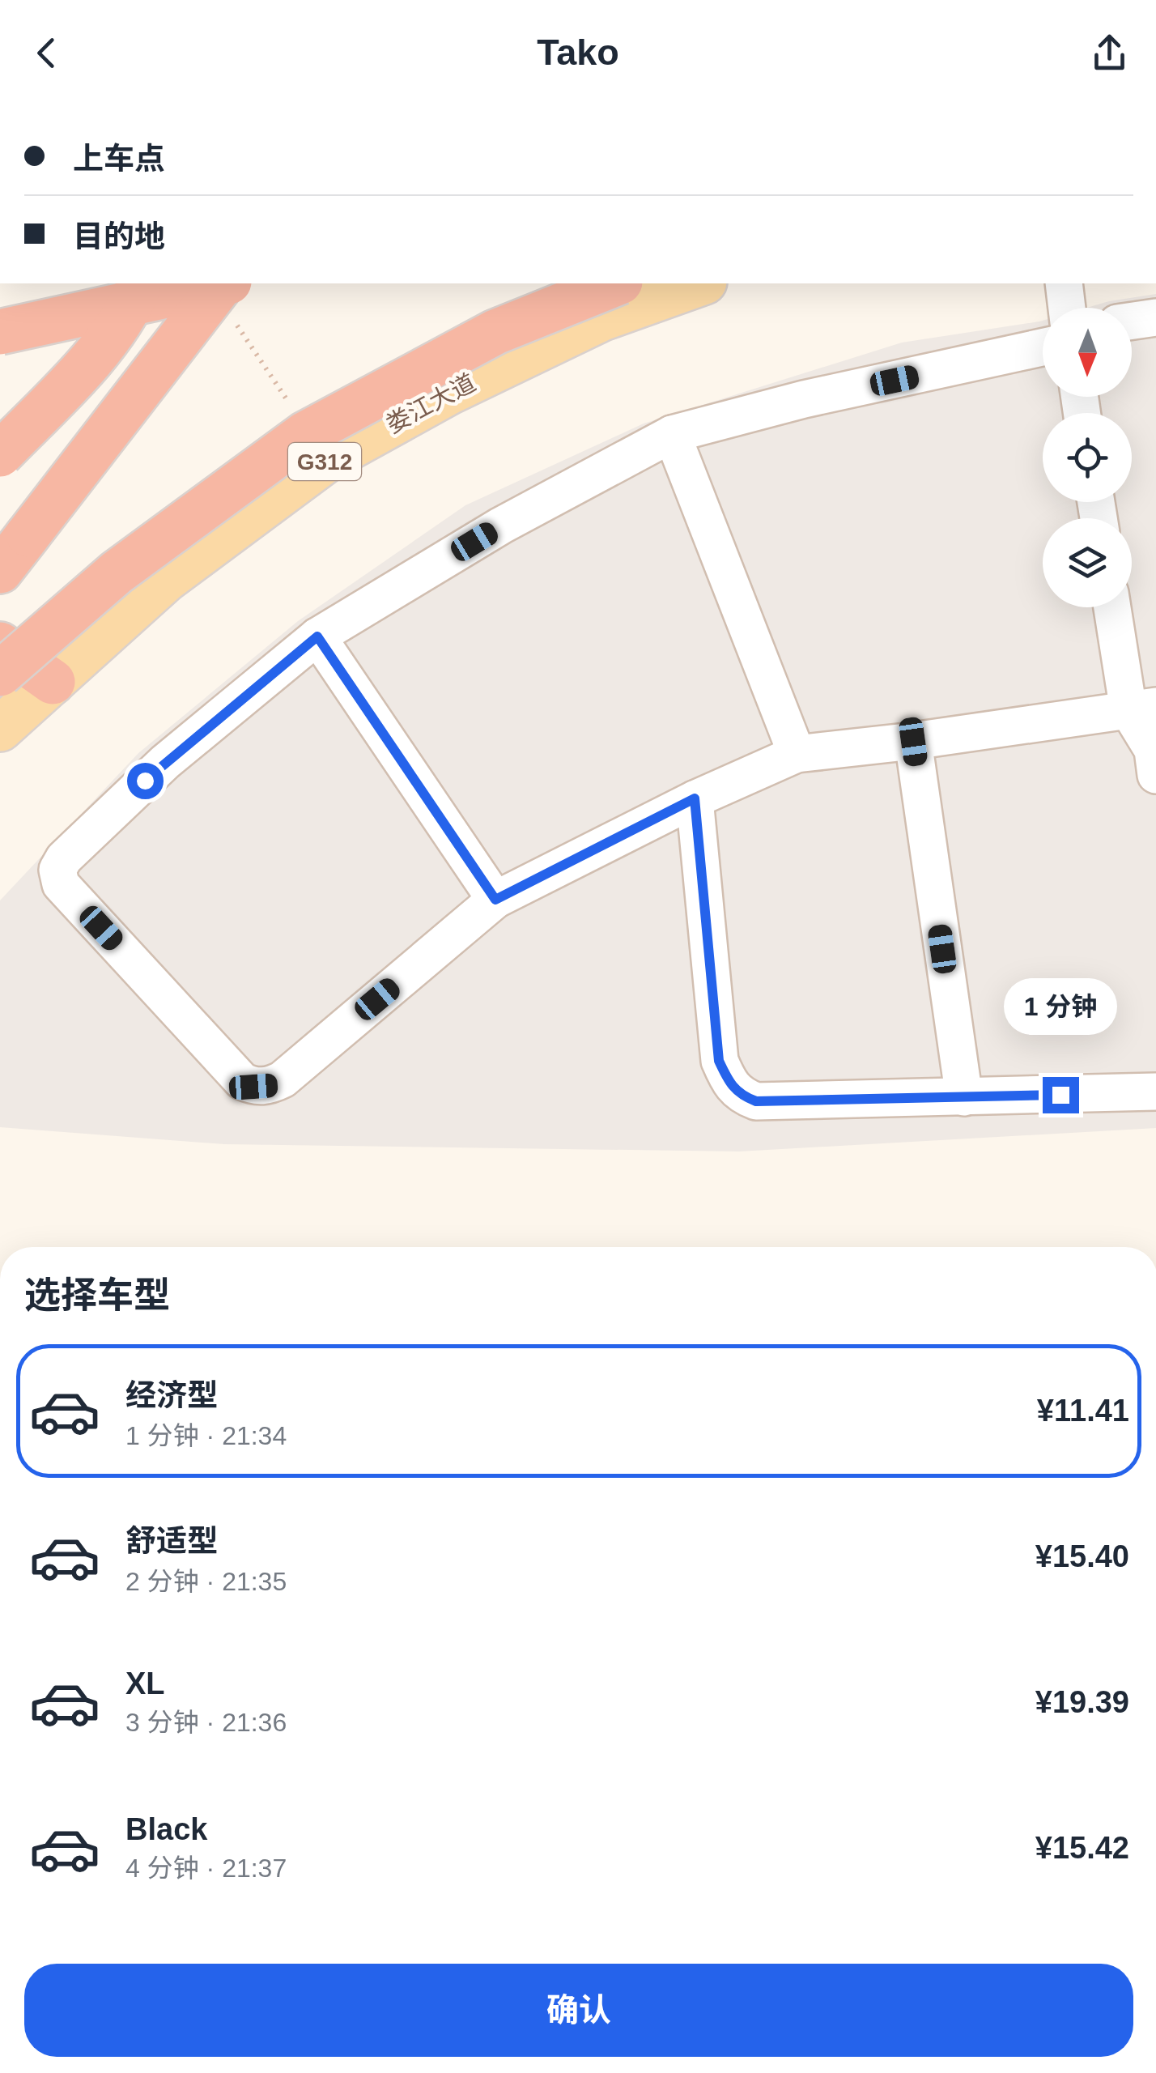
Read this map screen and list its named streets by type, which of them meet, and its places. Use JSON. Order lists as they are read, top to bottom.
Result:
{
  "streets": {
    "main road": ["娄江大道", "G312"]
  },
  "north": "bottom",
  "page": {
    "header": "Tako",
    "banner": ["上车点", "目的地"],
    "bubble": "1 分钟",
    "heading": "选择车型",
    "list": [
      {
        "name": "经济型",
        "note": "1 分钟 · 21:34",
        "value": "¥11.41"
      },
      {
        "name": "舒适型",
        "note": "2 分钟 · 21:35",
        "value": "¥15.40"
      },
      {
        "name": "XL",
        "note": "3 分钟 · 21:36",
        "value": "¥19.39"
      },
      {
        "name": "Black",
        "note": "4 分钟 · 21:37",
        "value": "¥15.42"
      }
    ],
    "buttons": "确认"
  }
}
